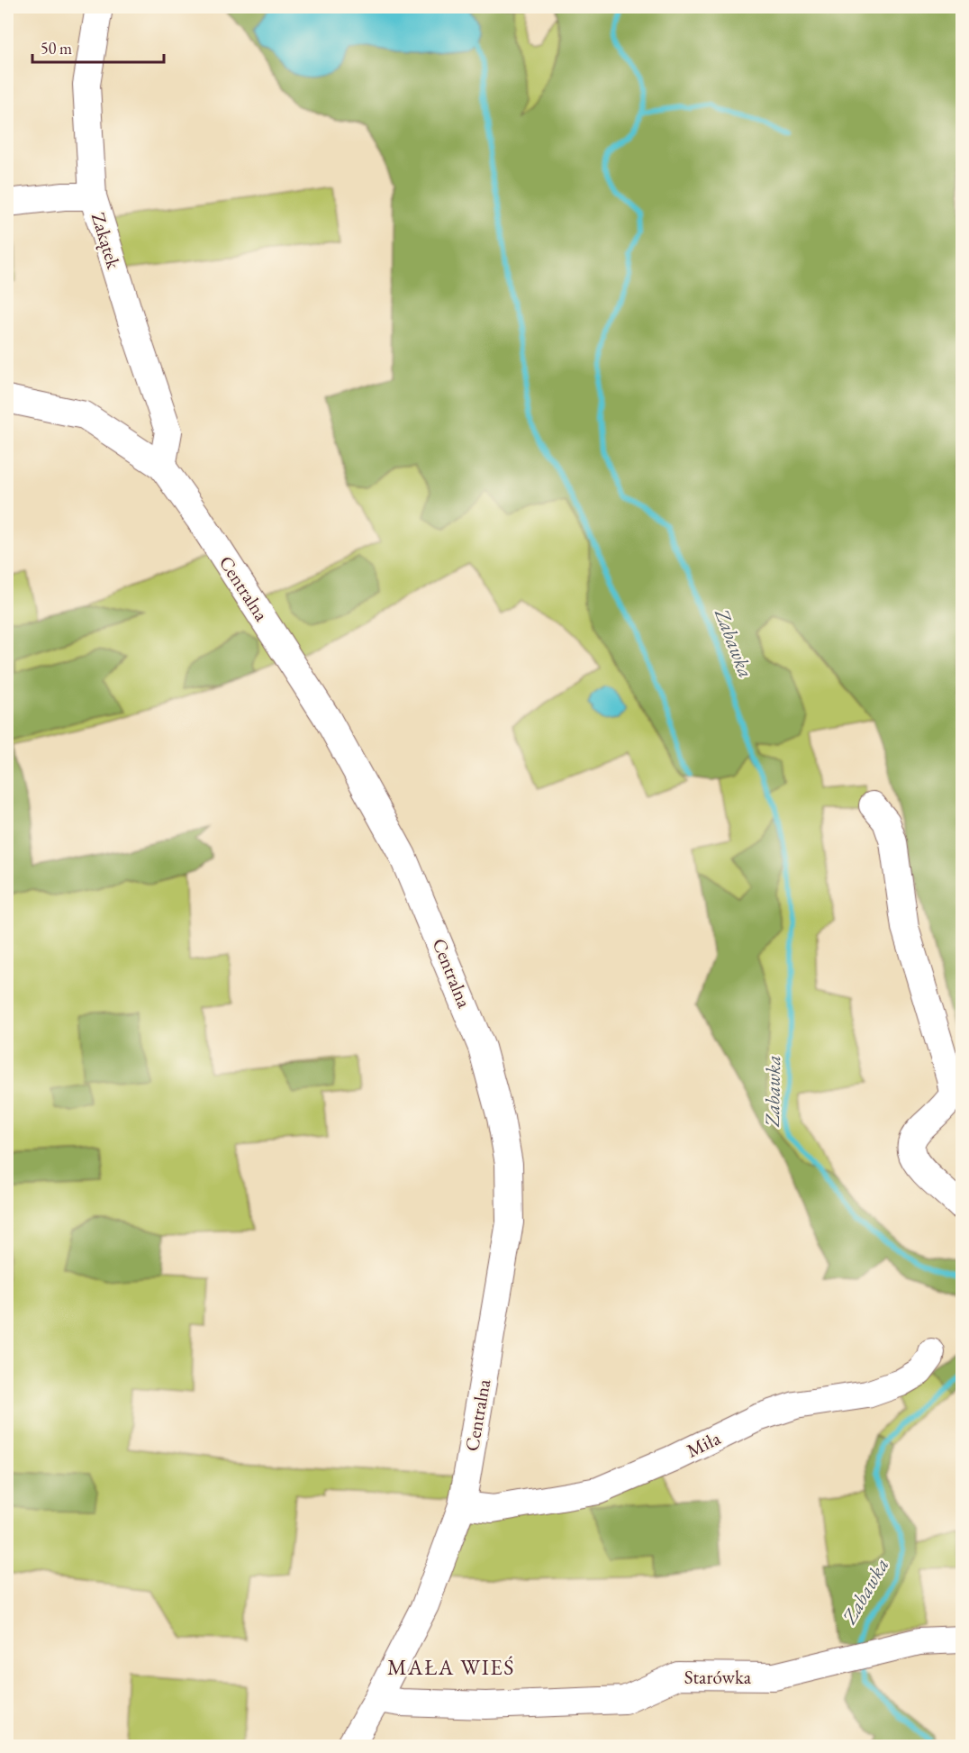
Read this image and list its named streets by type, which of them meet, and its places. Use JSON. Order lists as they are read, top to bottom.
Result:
{
  "streets": {
    "street": [
      "Zakątek",
      "Centralna",
      "Miła",
      "Starówka"
    ]
  },
  "crossings": [
    ["Zakątek", "Centralna"],
    ["Centralna", "Miła"],
    ["Centralna", "Starówka"]
  ],
  "districts": ["MAŁA WIEŚ"],
  "water": ["Zabawka"],
  "scale_bar": "50 m"
}
